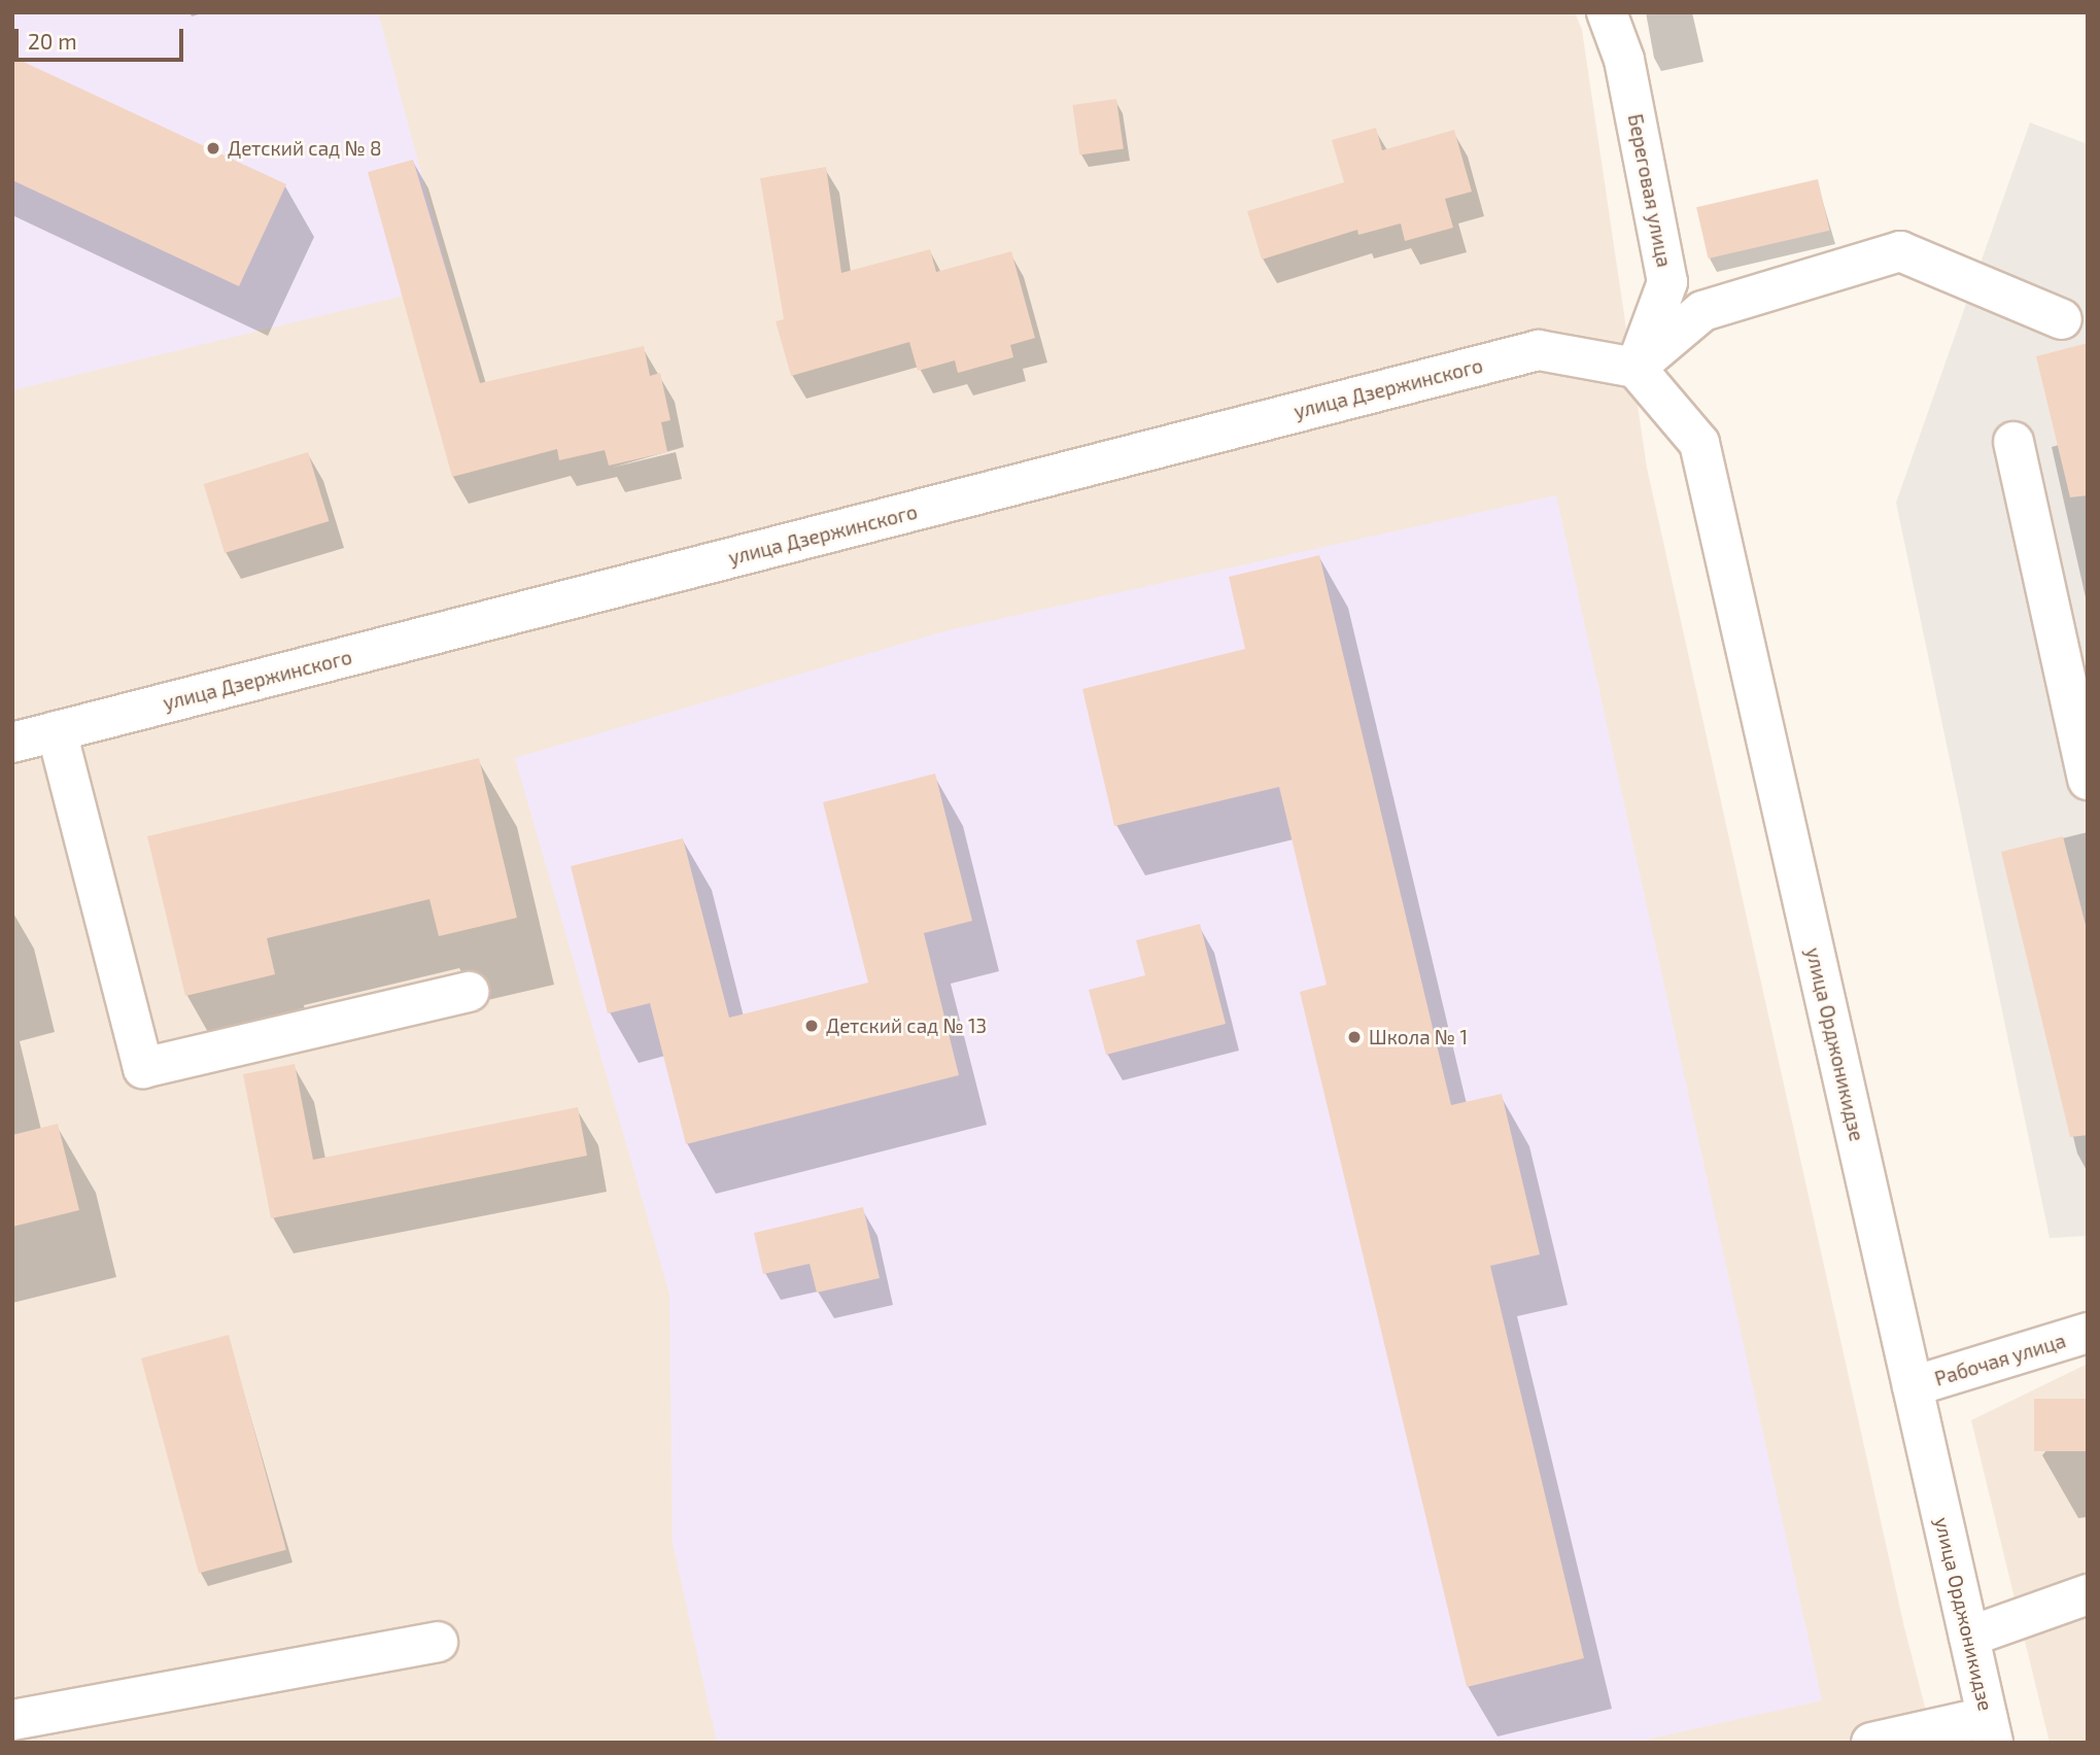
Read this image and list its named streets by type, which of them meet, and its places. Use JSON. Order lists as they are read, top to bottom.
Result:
{
  "streets": {
    "street": [
      "Береговая улица",
      "улица Дзержинского",
      "улица Орджоникидзе",
      "Рабочая улица"
    ]
  },
  "crossings": [
    ["Береговая улица", "улица Дзержинского"],
    ["Береговая улица", "улица Орджоникидзе"],
    ["улица Дзержинского", "улица Орджоникидзе"],
    ["улица Орджоникидзе", "Рабочая улица"]
  ],
  "places": ["Детский сад № 8", "Детский сад № 13", "Школа № 1"],
  "scale_bar": "20 m"
}
